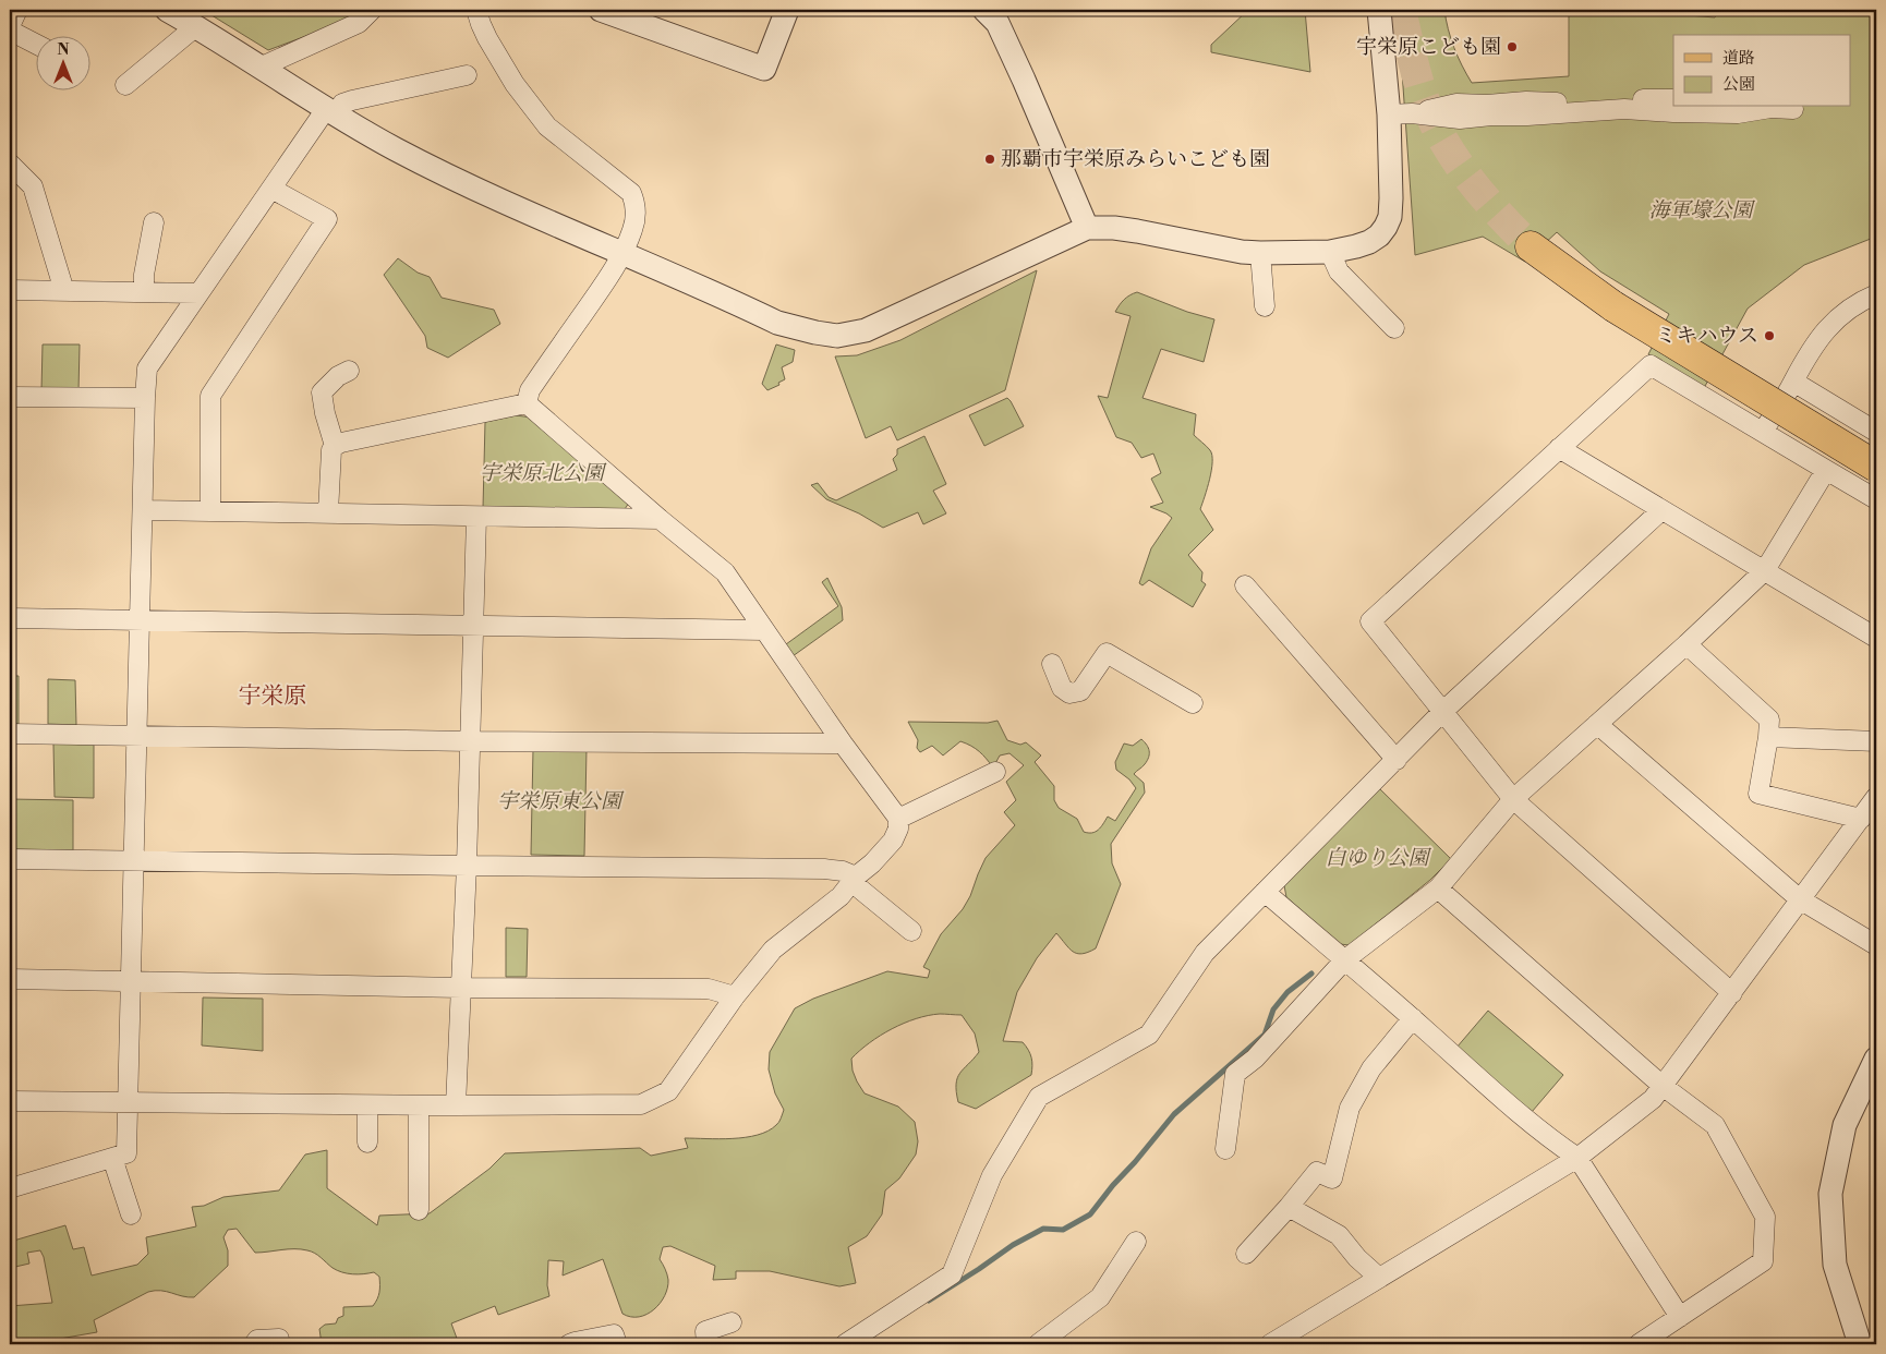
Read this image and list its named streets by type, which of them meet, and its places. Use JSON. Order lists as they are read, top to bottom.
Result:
{
  "districts": ["宇栄原"],
  "parks": [
    "海軍壕公園",
    "宇栄原北公園",
    "宇栄原東公園",
    "白ゆり公園"
  ],
  "places": ["宇栄原こども園", "那覇市宇栄原みらいこども園", "ミキハウス"],
  "legend": ["道路", "公園"],
  "north": "top"
}
